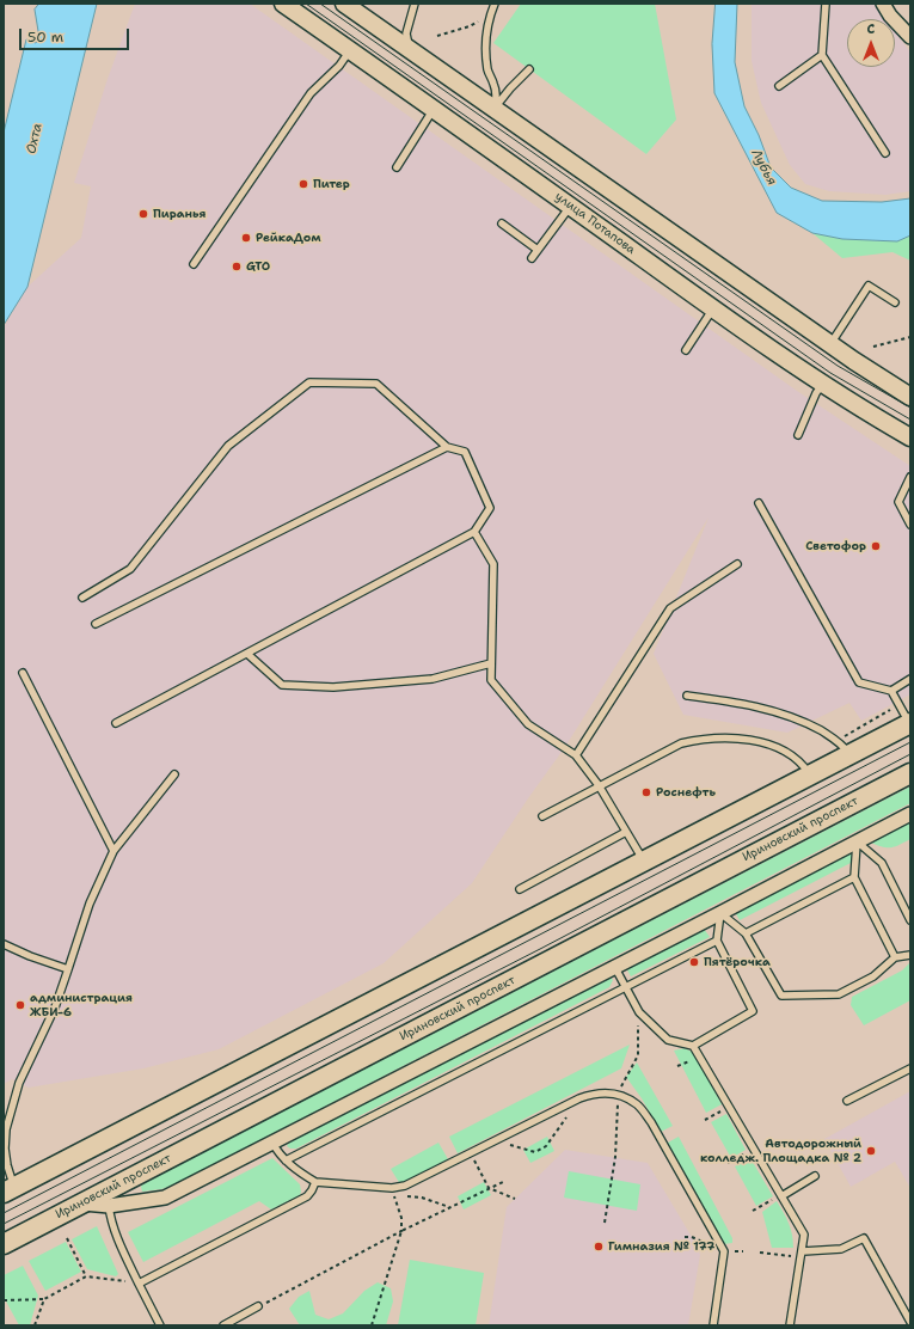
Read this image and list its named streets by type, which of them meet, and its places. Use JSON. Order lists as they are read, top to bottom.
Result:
{
  "streets": {
    "main road": ["Ириновский проспект"],
    "street": ["улица Потапова"]
  },
  "water": ["Охта", "Лубья"],
  "places": [
    "Питер",
    "Пиранья",
    "РейкаДом",
    "GTO",
    "Светофор",
    "Роснефть",
    "Пятёрочка",
    "администрация ЖБИ-6",
    "Автодорожный колледж. Площадка № 2",
    "Гимназия № 177"
  ],
  "scale_bar": "50 m",
  "north": "top"
}
